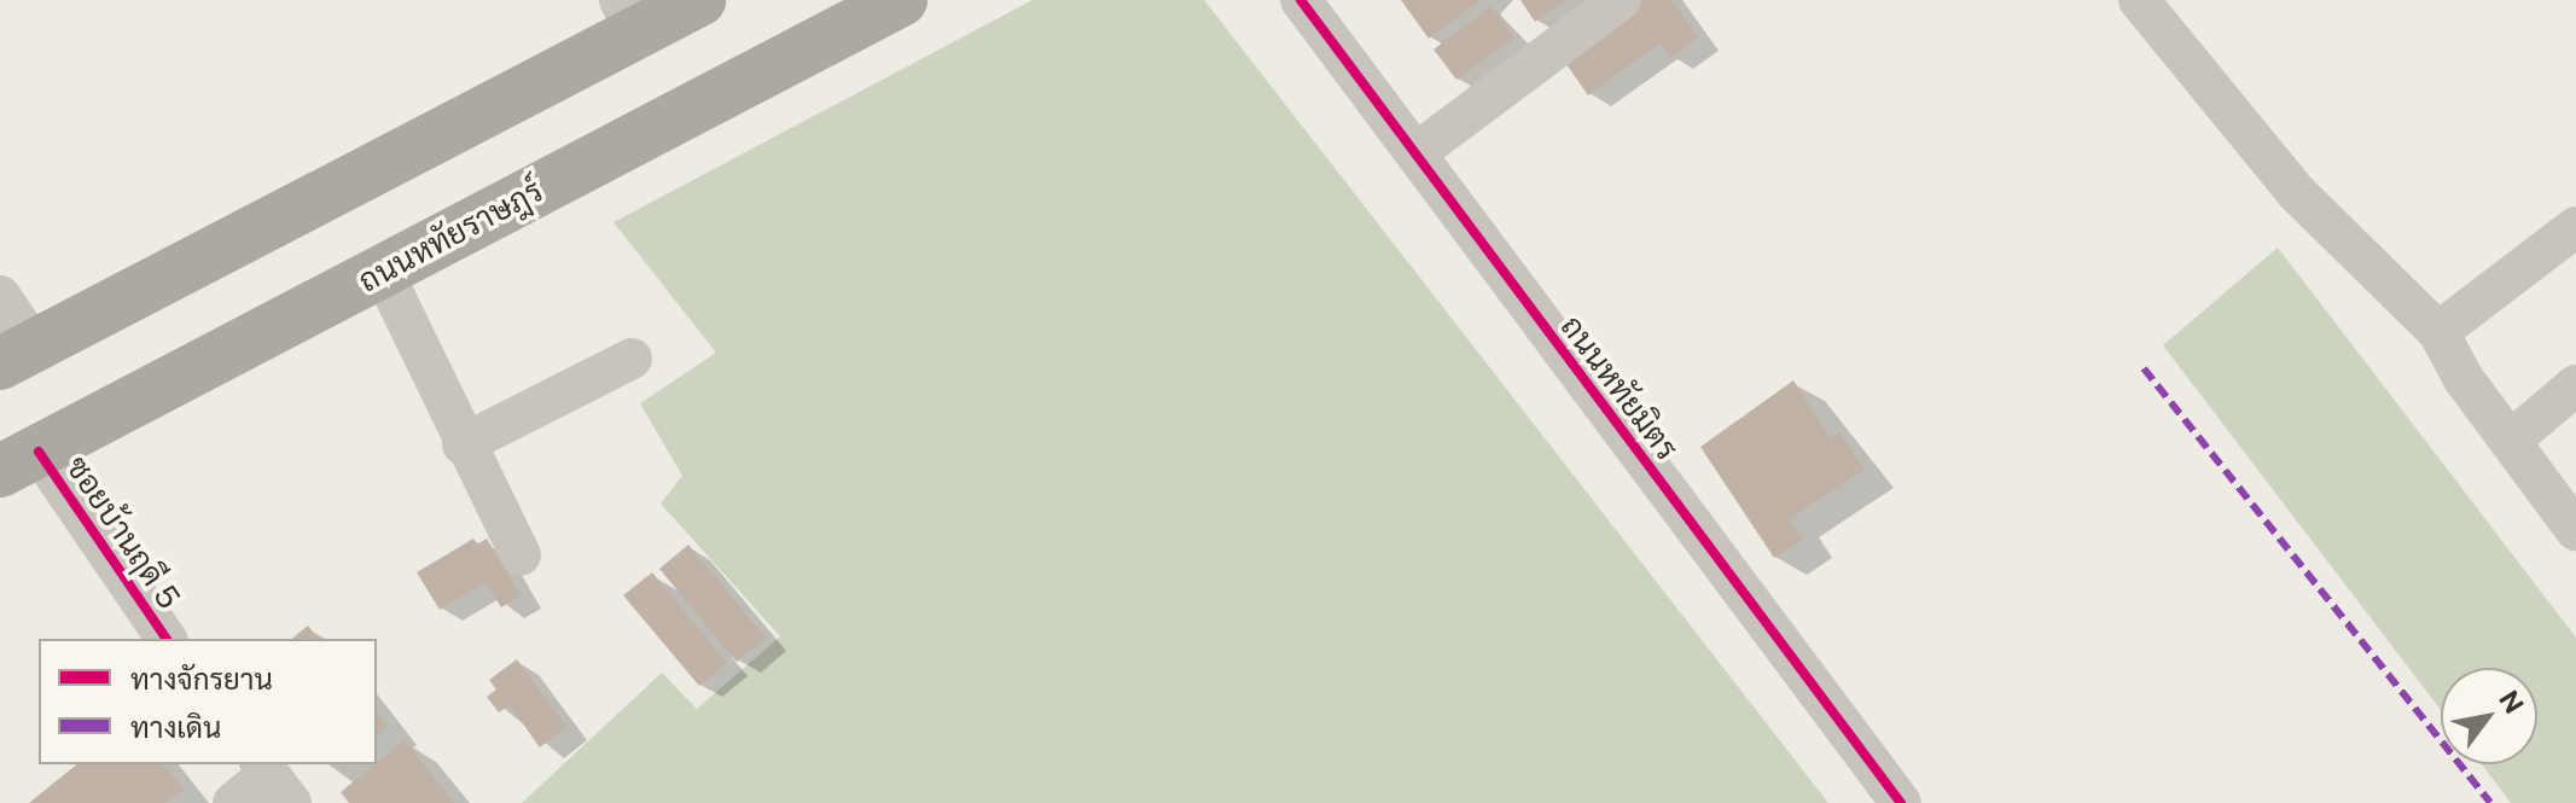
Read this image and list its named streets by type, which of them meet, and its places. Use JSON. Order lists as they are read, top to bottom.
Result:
{
  "streets": {
    "main road": ["ถนนหทัยราษฎร์"],
    "street": ["ถนนหทัยมิตร", "ซอยบ้านฤดี 5"]
  },
  "crossings": [
    ["ถนนหทัยราษฎร์", "ซอยบ้านฤดี 5"]
  ],
  "legend": ["ทางจักรยาน", "ทางเดิน"],
  "north": "top right"
}
